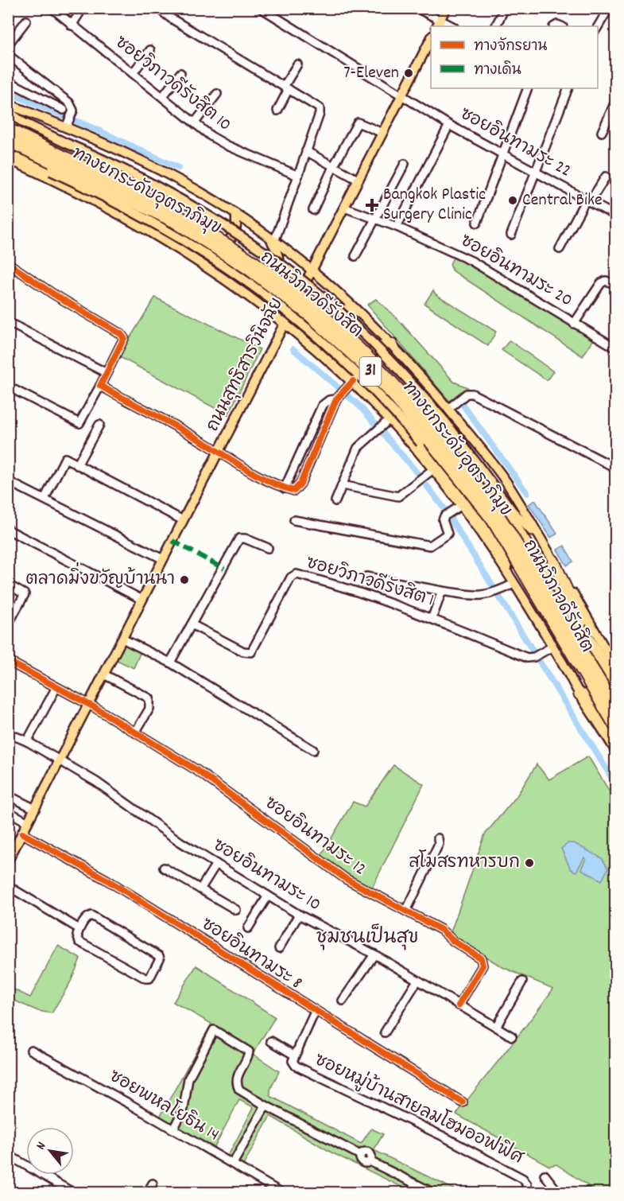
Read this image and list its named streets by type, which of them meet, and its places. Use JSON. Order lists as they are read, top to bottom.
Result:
{
  "streets": {
    "highway": ["ทางยกระดับอุตราภิมุข", "ถนนวิภาวดีรังสิต", "31"],
    "main road": ["ถนนสุทธิสารวินิจฉัย"],
    "street": [
      "ซอยวิภาวดีรังสิต 10",
      "ซอยอินทามระ 22",
      "ซอยอินทามระ 20",
      "ซอยวิภาวดีรังสิต 1",
      "ซอยอินทามระ 12",
      "ซอยอินทามระ 10",
      "ซอยอินทามระ 8",
      "ซอยพหลโยธิน 14",
      "ซอยหมู่บ้านสายลมโฮมออฟฟิศ"
    ]
  },
  "crossings": [
    ["ซอยอินทามระ 22", "ถนนสุทธิสารวินิจฉัย"],
    ["ทางยกระดับอุตราภิมุข", "ถนนวิภาวดีรังสิต"],
    ["ซอยอินทามระ 20", "ถนนสุทธิสารวินิจฉัย"],
    ["ถนนวิภาวดีรังสิต", "ถนนสุทธิสารวินิจฉัย"],
    ["ถนนวิภาวดีรังสิต", "31"],
    ["ถนนวิภาวดีรังสิต", "ซอยวิภาวดีรังสิต 1"],
    ["ถนนสุทธิสารวินิจฉัย", "ซอยอินทามระ 12"],
    ["ถนนสุทธิสารวินิจฉัย", "ซอยอินทามระ 10"],
    ["ถนนสุทธิสารวินิจฉัย", "ซอยอินทามระ 8"],
    ["ซอยอินทามระ 12", "ซอยอินทามระ 10"],
    ["ซอยอินทามระ 8", "ซอยหมู่บ้านสายลมโฮมออฟฟิศ"]
  ],
  "districts": ["ชุมชนเป็นสุข"],
  "places": {
    "other": [
      "7-Eleven",
      "Central Bike",
      "ตลาดมิ่งขวัญบ้านนา",
      "สโมสรทหารบก"
    ],
    "health": ["Bangkok Plastic Surgery Clinic"]
  },
  "legend": ["ทางจักรยาน", "ทางเดิน"],
  "north": "top left"
}
